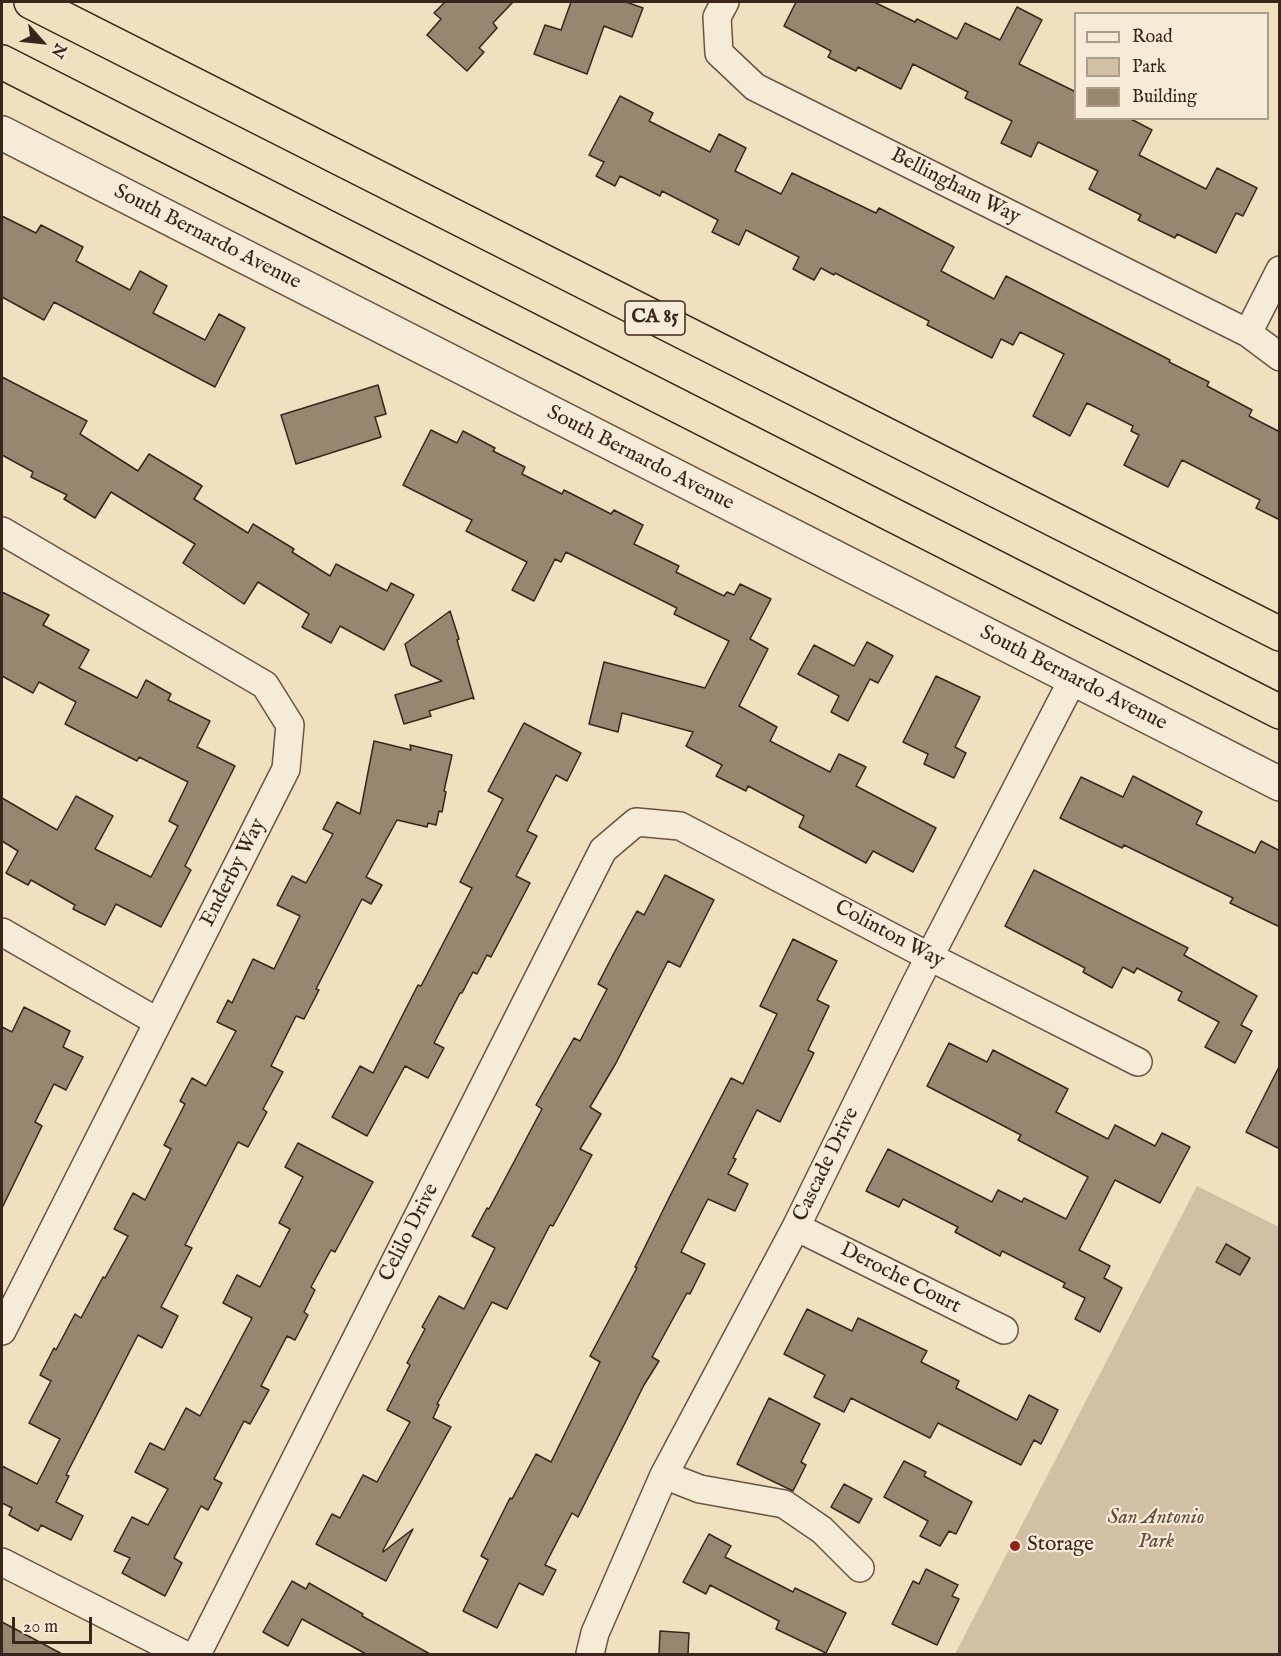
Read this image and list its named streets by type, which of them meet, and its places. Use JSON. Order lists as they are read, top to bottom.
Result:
{
  "streets": {
    "highway": ["CA 85"],
    "street": [
      "Bellingham Way",
      "South Bernardo Avenue",
      "Enderby Way",
      "Colinton Way",
      "Cascade Drive",
      "Celilo Drive",
      "Deroche Court"
    ]
  },
  "crossings": [
    ["South Bernardo Avenue", "Cascade Drive"],
    ["Colinton Way", "Cascade Drive"],
    ["Colinton Way", "Celilo Drive"],
    ["Cascade Drive", "Deroche Court"]
  ],
  "parks": ["San Antonio Park"],
  "places": ["Storage"],
  "legend": ["Road", "Park", "Building"],
  "scale_bar": "20 m",
  "north": "bottom right"
}
